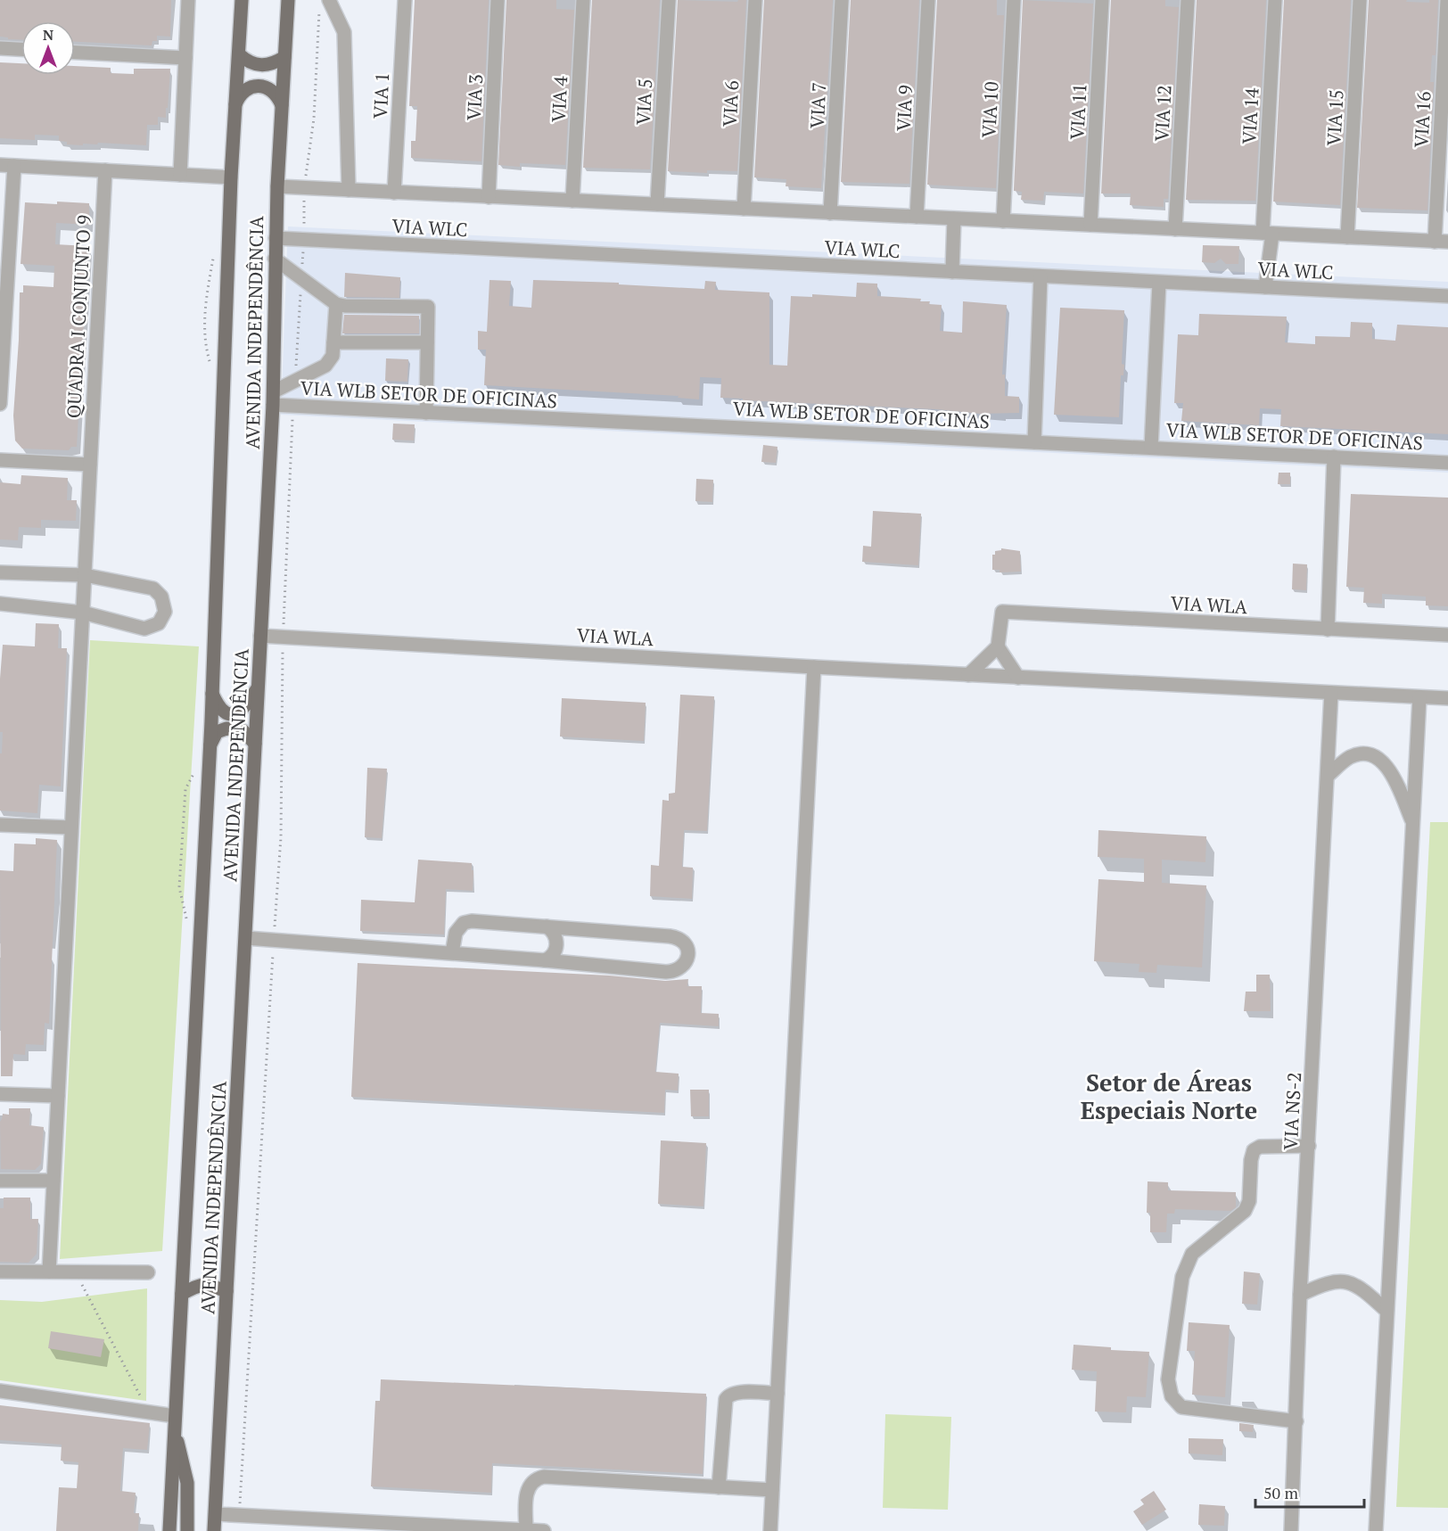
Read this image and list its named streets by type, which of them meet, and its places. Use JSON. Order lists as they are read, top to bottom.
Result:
{
  "streets": {
    "main road": ["AVENIDA INDEPENDÊNCIA"],
    "street": [
      "VIA 1",
      "VIA 3",
      "VIA 4",
      "VIA 5",
      "VIA 6",
      "VIA 7",
      "VIA 9",
      "VIA 10",
      "VIA 11",
      "VIA 12",
      "VIA 14",
      "VIA 15",
      "VIA 16",
      "VIA WLC",
      "QUADRA I CONJUNTO 9",
      "VIA WLB SETOR DE OFICINAS",
      "VIA WLA",
      "VIA NS-2"
    ]
  },
  "crossings": [
    ["VIA 1", "VIA WLC"],
    ["VIA 3", "VIA WLC"],
    ["VIA 4", "VIA WLC"],
    ["VIA 5", "VIA WLC"],
    ["VIA 6", "VIA WLC"],
    ["VIA 7", "VIA WLC"],
    ["VIA 9", "VIA WLC"],
    ["VIA 10", "VIA WLC"],
    ["VIA 11", "VIA WLC"],
    ["VIA 12", "VIA WLC"],
    ["VIA 14", "VIA WLC"],
    ["VIA 15", "VIA WLC"],
    ["VIA 16", "VIA WLC"],
    ["VIA WLC", "AVENIDA INDEPENDÊNCIA"],
    ["AVENIDA INDEPENDÊNCIA", "VIA WLB SETOR DE OFICINAS"],
    ["AVENIDA INDEPENDÊNCIA", "VIA WLA"],
    ["VIA WLA", "VIA NS-2"]
  ],
  "districts": ["Setor de Áreas Especiais Norte"],
  "scale_bar": "50 m",
  "north": "top"
}
